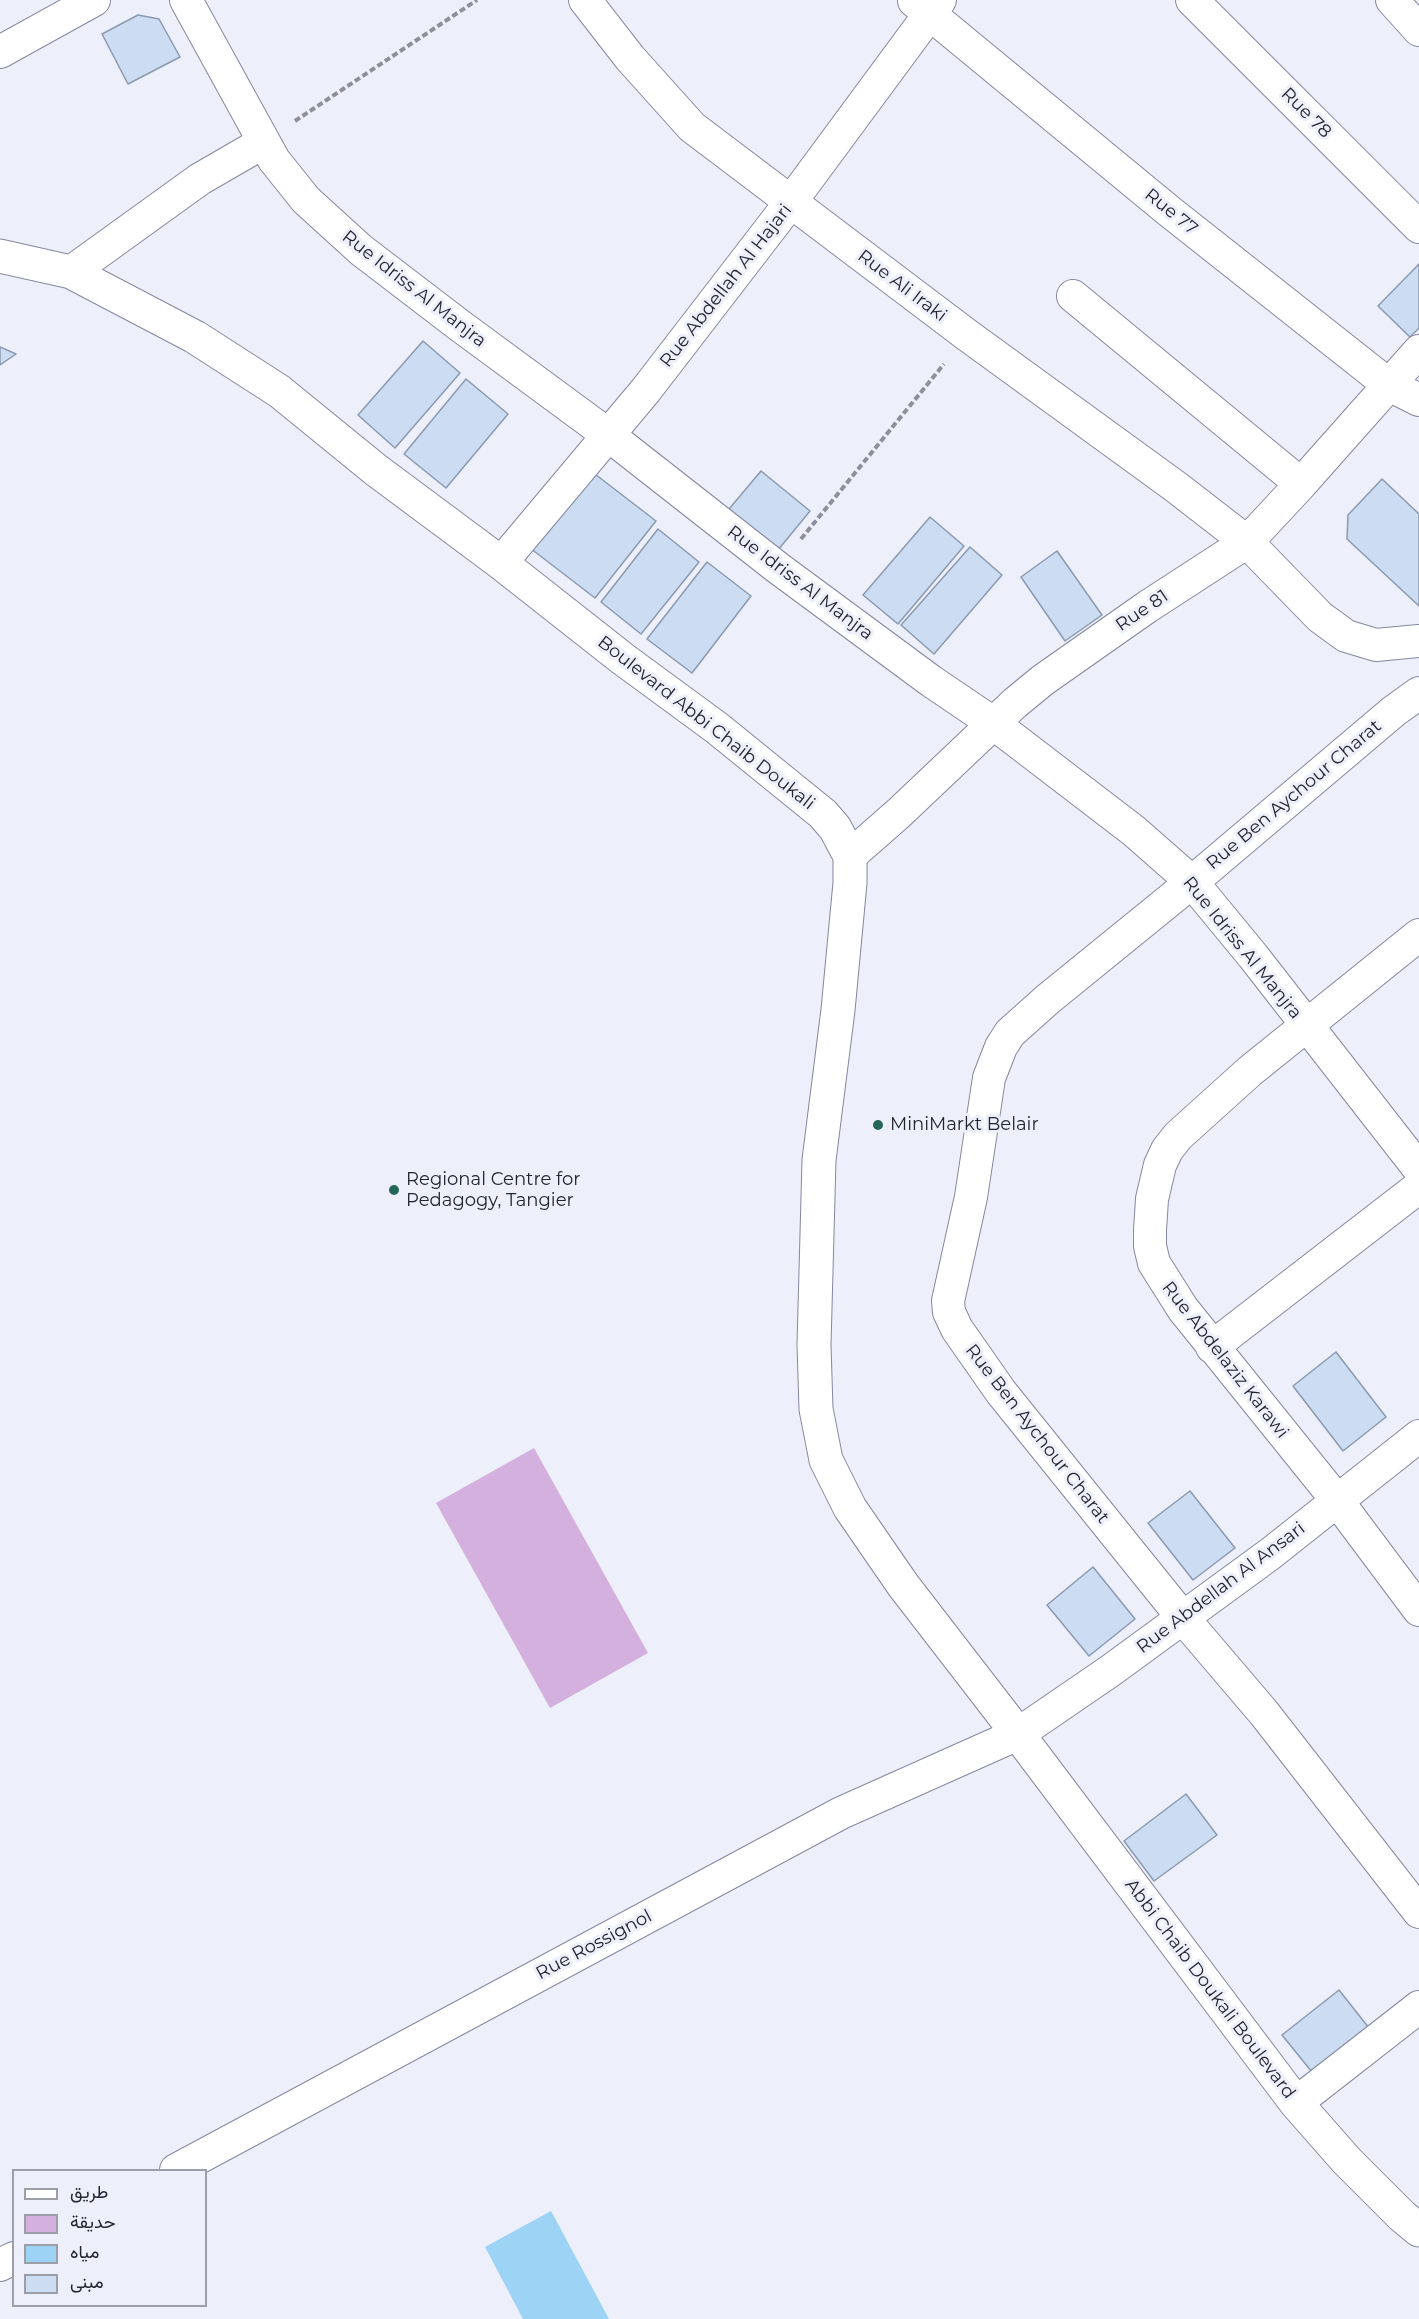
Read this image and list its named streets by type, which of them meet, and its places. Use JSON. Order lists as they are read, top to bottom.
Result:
{
  "streets": {
    "street": [
      "Rue 78",
      "Rue 77",
      "Rue Abdellah Al Hajari",
      "Rue Ali Iraki",
      "Rue Idriss Al Manjra",
      "Rue 81",
      "Boulevard Abbi Chaib Doukali",
      "Rue Ben Aychour Charat",
      "Rue Abdelaziz Karawi",
      "Rue Abdellah Al Ansari",
      "Rue Rossignol",
      "Abbi Chaib Doukali Boulevard"
    ]
  },
  "crossings": [
    ["Rue 77", "Rue Abdellah Al Hajari"],
    ["Rue 77", "Rue 81"],
    ["Rue Abdellah Al Hajari", "Rue Ali Iraki"],
    ["Rue Abdellah Al Hajari", "Rue Idriss Al Manjra"],
    ["Rue Abdellah Al Hajari", "Boulevard Abbi Chaib Doukali"],
    ["Rue Ali Iraki", "Rue 81"],
    ["Rue Idriss Al Manjra", "Rue 81"],
    ["Rue Idriss Al Manjra", "Rue Ben Aychour Charat"],
    ["Rue Idriss Al Manjra", "Rue Abdelaziz Karawi"],
    ["Rue 81", "Boulevard Abbi Chaib Doukali"],
    ["Boulevard Abbi Chaib Doukali", "Rue Abdellah Al Ansari"],
    ["Boulevard Abbi Chaib Doukali", "Rue Rossignol"],
    ["Boulevard Abbi Chaib Doukali", "Abbi Chaib Doukali Boulevard"],
    ["Rue Ben Aychour Charat", "Rue Abdellah Al Ansari"],
    ["Rue Abdelaziz Karawi", "Rue Abdellah Al Ansari"],
    ["Rue Abdellah Al Ansari", "Rue Rossignol"],
    ["Rue Abdellah Al Ansari", "Abbi Chaib Doukali Boulevard"],
    ["Rue Rossignol", "Abbi Chaib Doukali Boulevard"]
  ],
  "places": ["MiniMarkt Belair", "Regional Centre for Pedagogy, Tangier"],
  "legend": [
    "طريق",
    "حديقة",
    "مياه",
    "مبنى"
  ]
}
